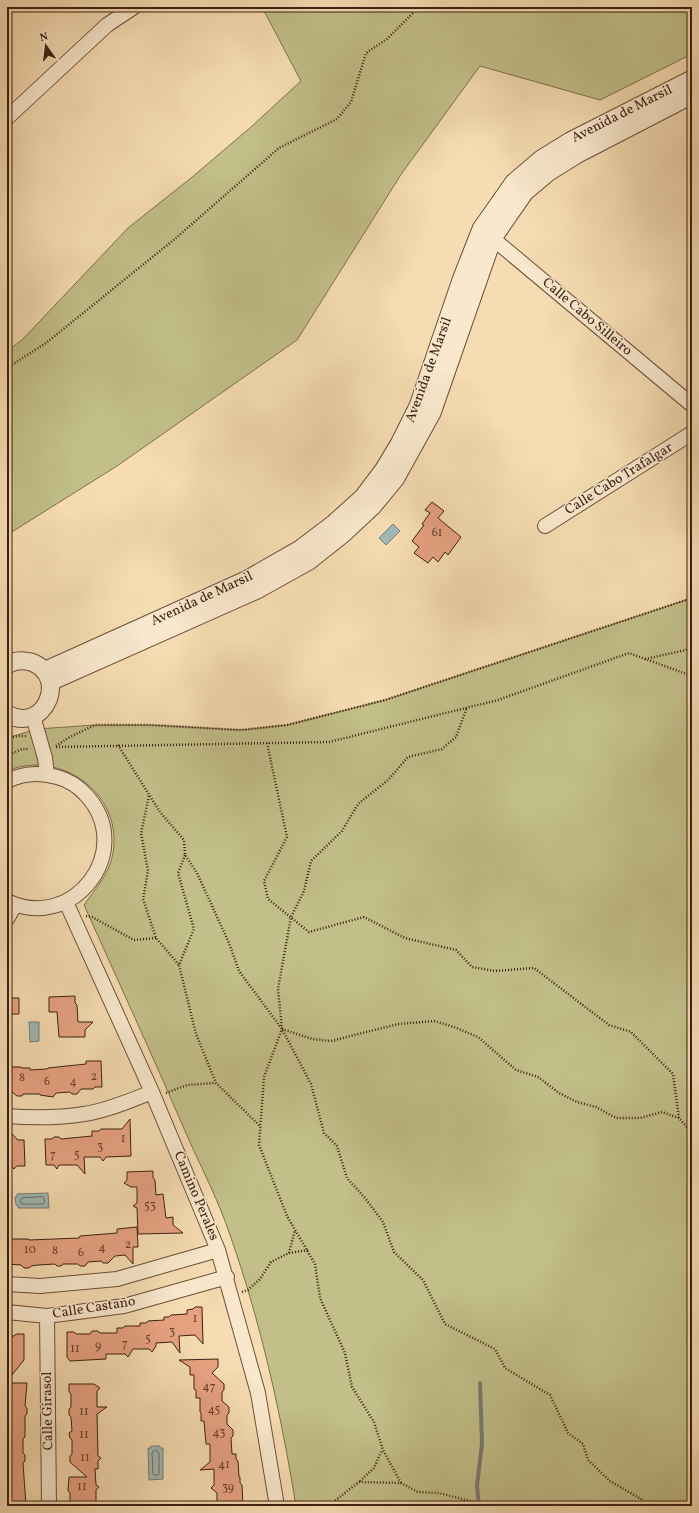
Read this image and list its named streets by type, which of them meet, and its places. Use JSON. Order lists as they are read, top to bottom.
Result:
{
  "streets": {
    "street": [
      "Avenida de Marsil",
      "Calle Cabo Silleiro",
      "Calle Cabo Trafalgar",
      "Camino Perales",
      "Calle Castaño",
      "Calle Girasol"
    ]
  },
  "crossings": [
    ["Avenida de Marsil", "Calle Cabo Silleiro"],
    ["Camino Perales", "Calle Castaño"],
    ["Calle Castaño", "Calle Girasol"]
  ],
  "house_numbers": [
    "61",
    "2",
    "8",
    "6",
    "4",
    "1",
    "3",
    "7",
    "5",
    "53",
    "2",
    "4",
    "10",
    "8",
    "6",
    "1",
    "3",
    "5",
    "7",
    "9",
    "11",
    "47",
    "45",
    "11",
    "43",
    "11",
    "11",
    "41",
    "11",
    "39"
  ],
  "north": "top"
}
